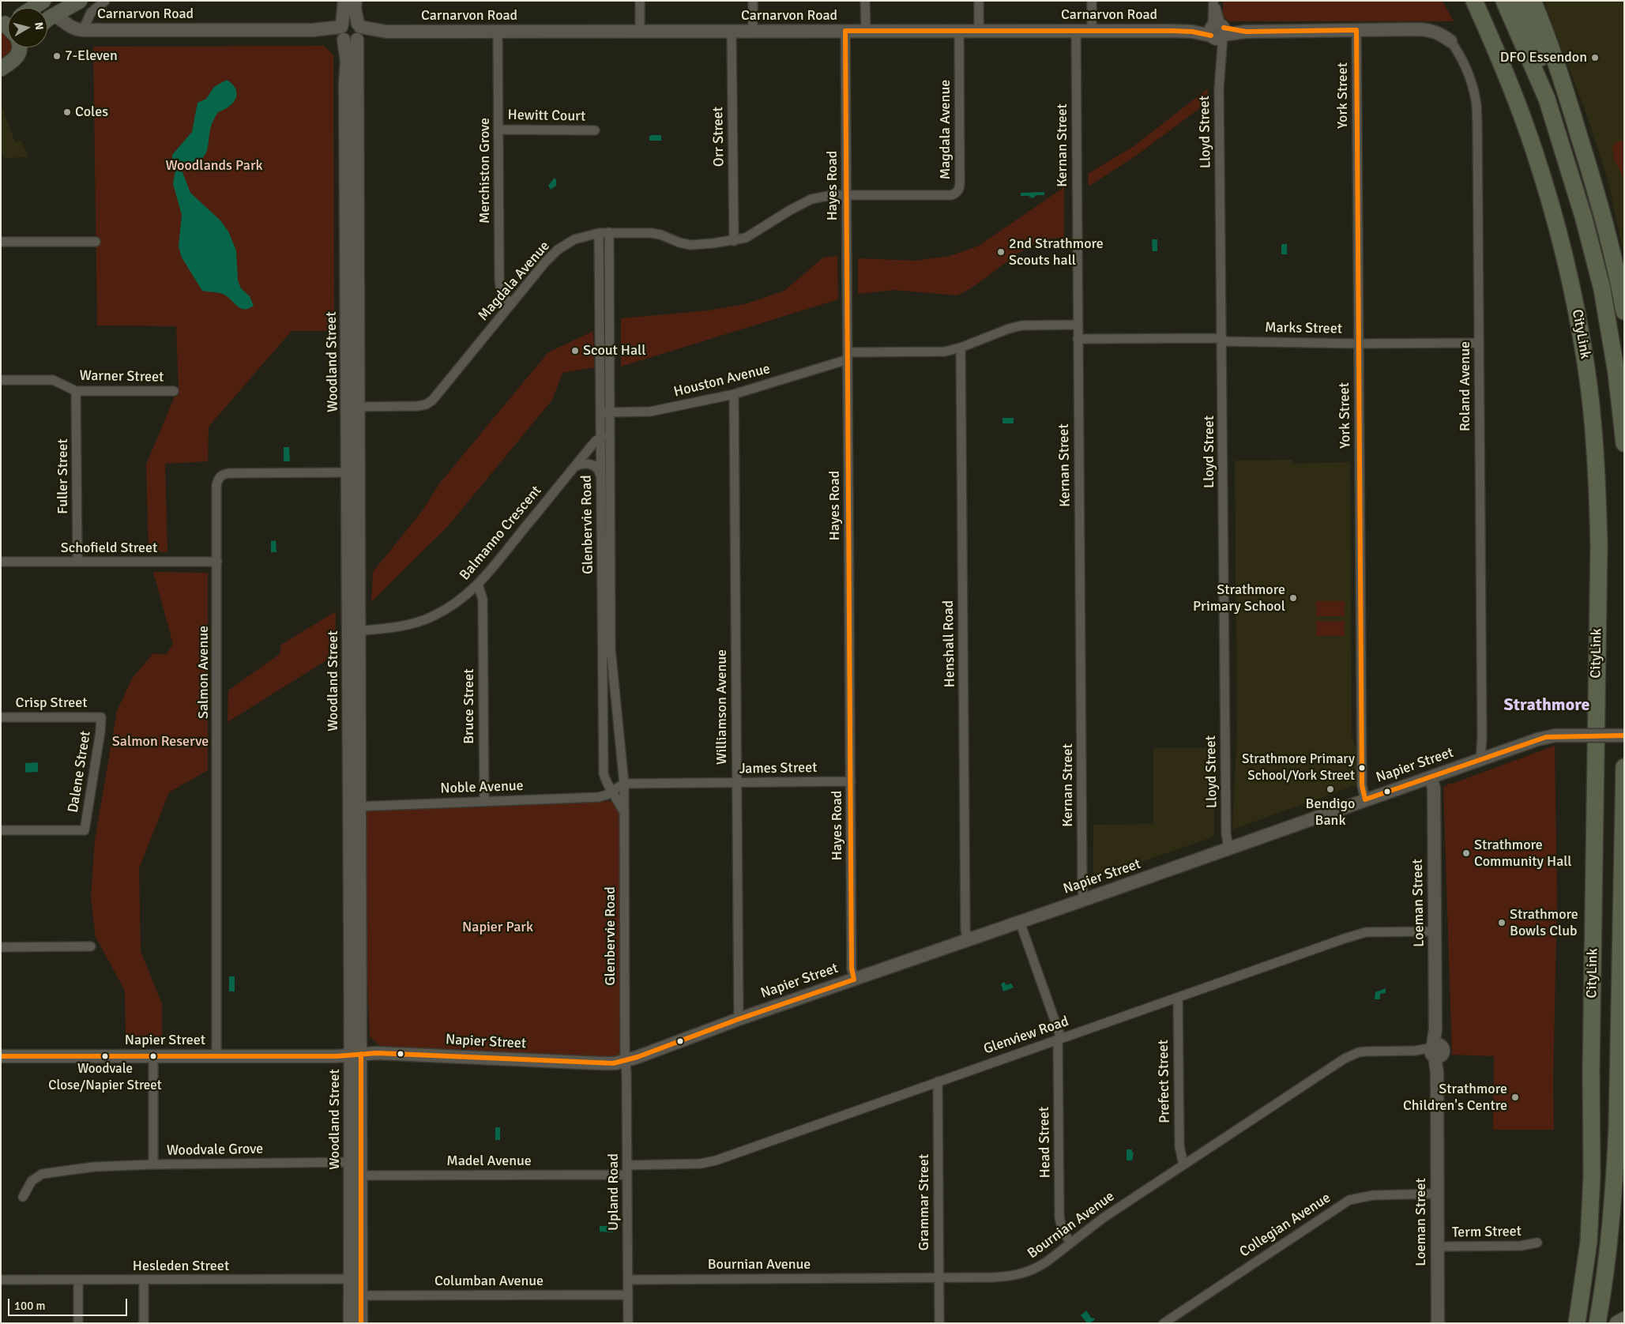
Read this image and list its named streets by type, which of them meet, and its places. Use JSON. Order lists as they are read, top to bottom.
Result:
{
  "streets": {
    "highway": ["CityLink"],
    "street": [
      "Carnarvon Road",
      "York Street",
      "Hewitt Court",
      "Magdala Avenue",
      "Lloyd Street",
      "Orr Street",
      "Kernan Street",
      "Merchiston Grove",
      "Hayes Road",
      "Marks Street",
      "Woodland Street",
      "Warner Street",
      "Houston Avenue",
      "Roland Avenue",
      "Fuller Street",
      "Glenbervie Road",
      "Balmanno Crescent",
      "Schofield Street",
      "Henshall Road",
      "Salmon Avenue",
      "Crisp Street",
      "Bruce Street",
      "Williamson Avenue",
      "Napier Street",
      "James Street",
      "Dalene Street",
      "Noble Avenue",
      "Loeman Street",
      "Glenview Road",
      "Prefect Street",
      "Head Street",
      "Woodvale Grove",
      "Madel Avenue",
      "Upland Road",
      "Grammar Street",
      "Bournian Avenue",
      "Collegian Avenue",
      "Term Street",
      "Hesleden Street",
      "Columban Avenue"
    ]
  },
  "crossings": [
    ["Carnarvon Road", "York Street"],
    ["Carnarvon Road", "Magdala Avenue"],
    ["Carnarvon Road", "Lloyd Street"],
    ["Carnarvon Road", "Orr Street"],
    ["Carnarvon Road", "Kernan Street"],
    ["Carnarvon Road", "Merchiston Grove"],
    ["Carnarvon Road", "Hayes Road"],
    ["Carnarvon Road", "Woodland Street"],
    ["Carnarvon Road", "Roland Avenue"],
    ["York Street", "Marks Street"],
    ["York Street", "Napier Street"],
    ["Hewitt Court", "Merchiston Grove"],
    ["Magdala Avenue", "Orr Street"],
    ["Magdala Avenue", "Merchiston Grove"],
    ["Magdala Avenue", "Hayes Road"],
    ["Magdala Avenue", "Woodland Street"],
    ["Magdala Avenue", "Glenbervie Road"],
    ["Lloyd Street", "Marks Street"],
    ["Lloyd Street", "Napier Street"],
    ["Kernan Street", "Marks Street"],
    ["Kernan Street", "Houston Avenue"],
    ["Kernan Street", "Napier Street"],
    ["Hayes Road", "Houston Avenue"],
    ["Hayes Road", "Napier Street"],
    ["Hayes Road", "James Street"],
    ["Marks Street", "Roland Avenue"],
    ["Woodland Street", "Balmanno Crescent"],
    ["Woodland Street", "Salmon Avenue"],
    ["Woodland Street", "Napier Street"],
    ["Woodland Street", "Noble Avenue"],
    ["Woodland Street", "Woodvale Grove"],
    ["Woodland Street", "Madel Avenue"],
    ["Woodland Street", "Hesleden Street"],
    ["Woodland Street", "Columban Avenue"],
    ["Warner Street", "Fuller Street"],
    ["Houston Avenue", "Glenbervie Road"],
    ["Houston Avenue", "Henshall Road"],
    ["Houston Avenue", "Williamson Avenue"],
    ["Roland Avenue", "Napier Street"],
    ["Fuller Street", "Schofield Street"],
    ["Glenbervie Road", "Balmanno Crescent"],
    ["Glenbervie Road", "Napier Street"],
    ["Glenbervie Road", "James Street"],
    ["Glenbervie Road", "Noble Avenue"],
    ["Glenbervie Road", "Upland Road"],
    ["Balmanno Crescent", "Bruce Street"],
    ["Schofield Street", "Salmon Avenue"],
    ["Henshall Road", "Napier Street"],
    ["Salmon Avenue", "Napier Street"],
    ["Crisp Street", "Dalene Street"],
    ["Bruce Street", "Noble Avenue"],
    ["Williamson Avenue", "Napier Street"],
    ["Williamson Avenue", "James Street"],
    ["Napier Street", "Loeman Street"],
    ["Napier Street", "Head Street"],
    ["Napier Street", "Woodvale Grove"],
    ["Napier Street", "Upland Road"],
    ["Loeman Street", "Glenview Road"],
    ["Loeman Street", "Bournian Avenue"],
    ["Loeman Street", "Collegian Avenue"],
    ["Loeman Street", "Term Street"],
    ["Glenview Road", "Prefect Street"],
    ["Glenview Road", "Head Street"],
    ["Glenview Road", "Upland Road"],
    ["Glenview Road", "Grammar Street"],
    ["Prefect Street", "Bournian Avenue"],
    ["Head Street", "Bournian Avenue"],
    ["Madel Avenue", "Upland Road"],
    ["Upland Road", "Bournian Avenue"],
    ["Upland Road", "Columban Avenue"],
    ["Grammar Street", "Bournian Avenue"]
  ],
  "districts": ["Strathmore"],
  "parks": ["Woodlands Park", "Salmon Reserve", "Napier Park"],
  "places": [
    "7-Eleven",
    "DFO Essendon",
    "Coles",
    "2nd Strathmore Scouts hall",
    "Scout Hall",
    "Strathmore Primary School",
    "Strathmore Primary School/York Street",
    "Bendigo Bank",
    "Strathmore Community Hall",
    "Strathmore Bowls Club",
    "Woodvale Close/Napier Street",
    "Strathmore Children's Centre"
  ],
  "scale_bar": "100 m",
  "north": "right"
}
